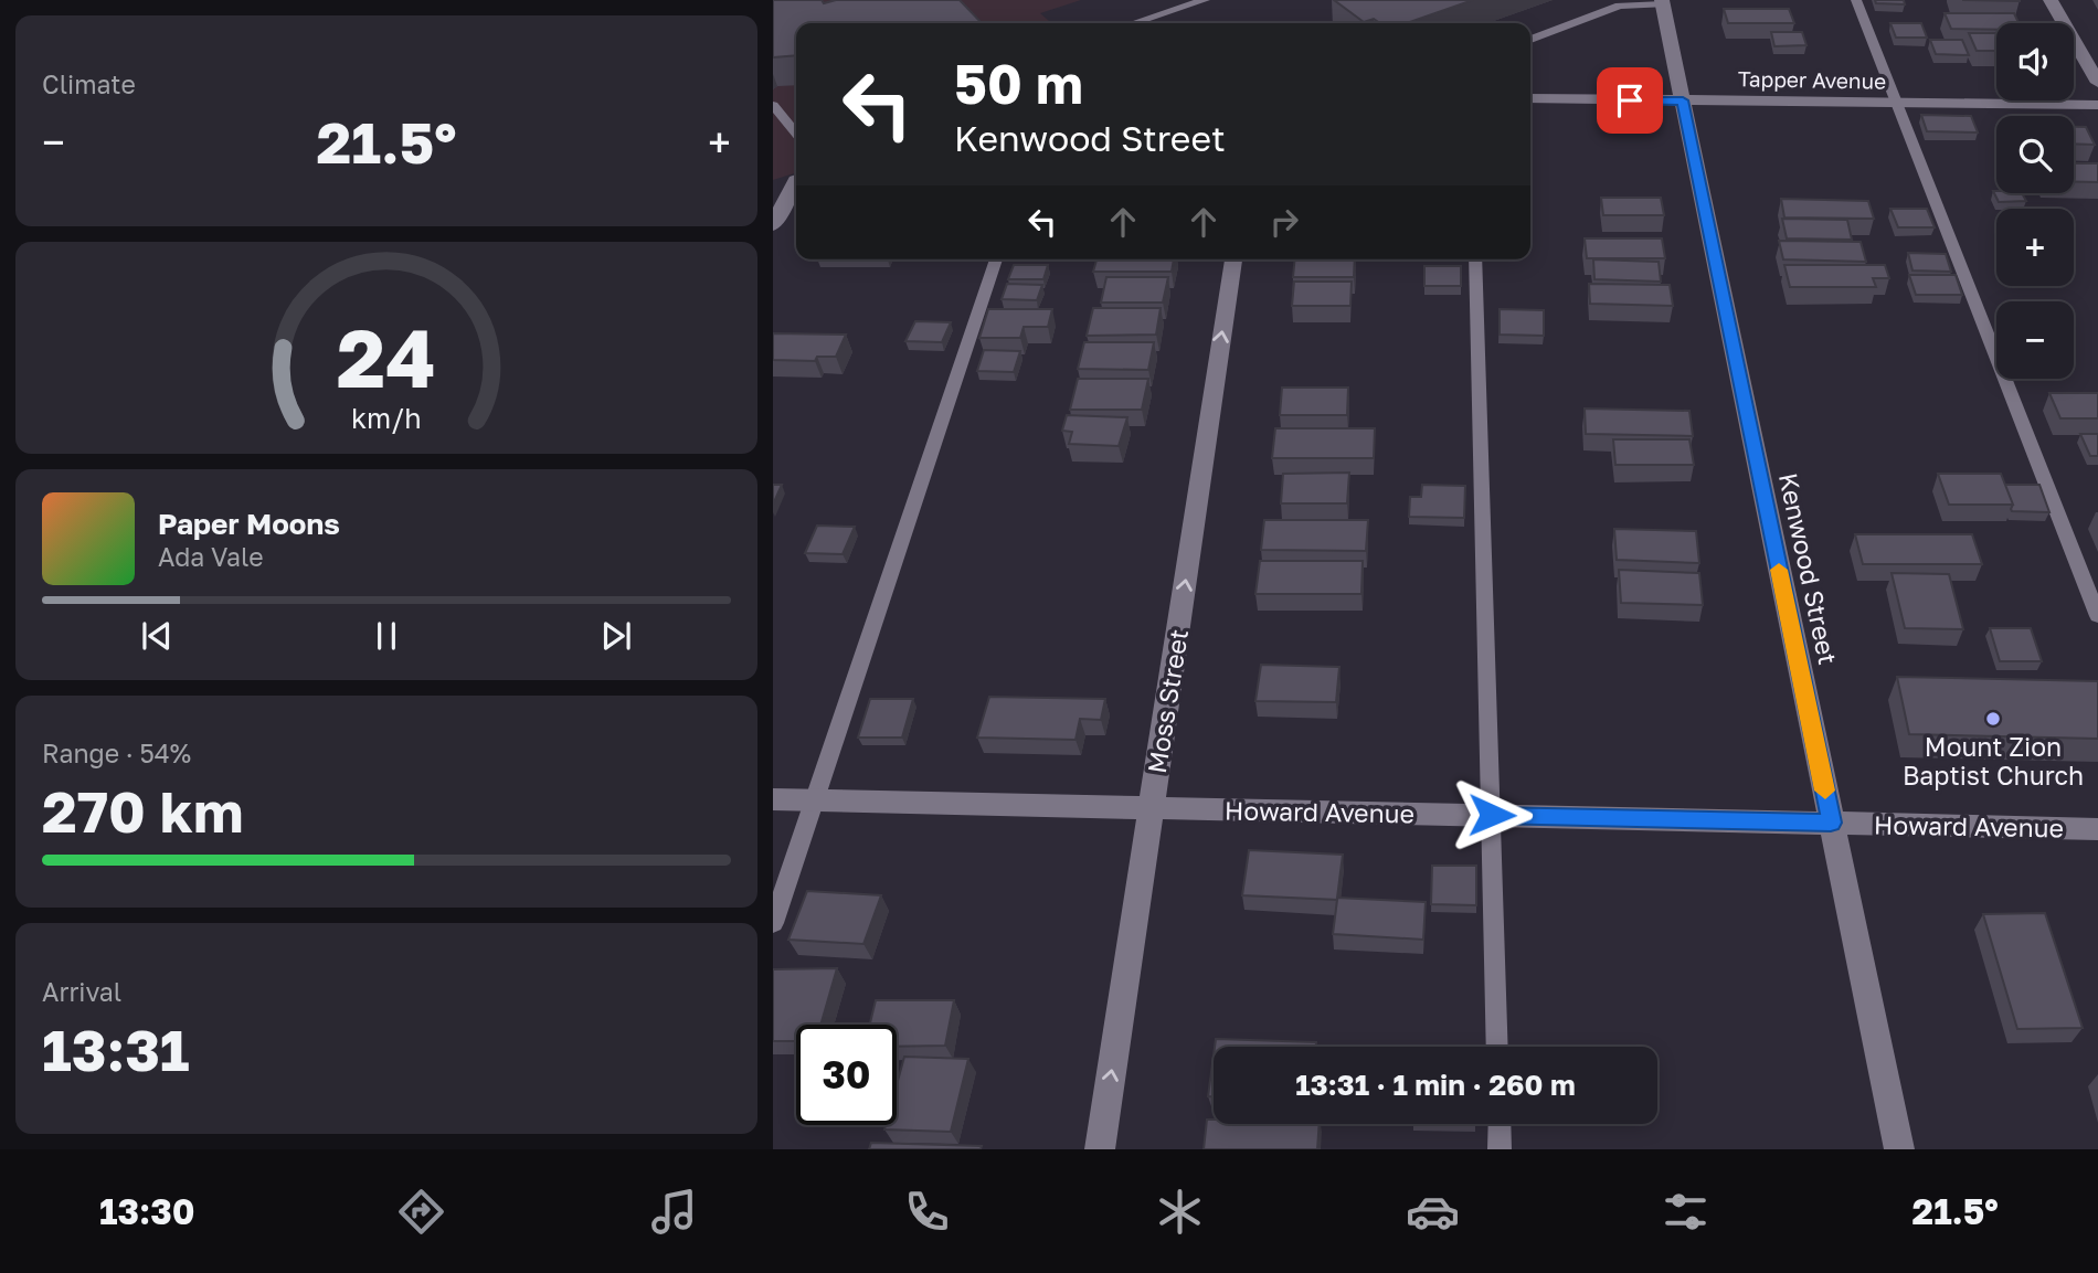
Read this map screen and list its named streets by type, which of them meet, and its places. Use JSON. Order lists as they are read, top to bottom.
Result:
{
  "streets": {
    "street": [
      "Tapper Avenue",
      "Kenwood Street",
      "Moss Street",
      "Howard Avenue"
    ]
  },
  "crossings": [
    ["Tapper Avenue", "Kenwood Street"],
    ["Kenwood Street", "Howard Avenue"],
    ["Moss Street", "Howard Avenue"]
  ],
  "one_way": ["Moss Street"],
  "places": ["Mount Zion Baptist Church"],
  "page": {
    "tile": [
      "Climate",
      ["Range · 54%", "270 km"],
      ["Arrival", "13:31"]
    ],
    "map_buttons": ["+", "−"],
    "turn": ["50 m", "Kenwood Street"],
    "heat": ["−", "21.5°", "+"],
    "song": ["Paper Moons", "Ada Vale"],
    "limit": "30",
    "trip": "13:31 · 1 min · 260 m",
    "tabs": ["13:30", "21.5°"],
    "gauge": ["24", "km/h"]
  }
}
